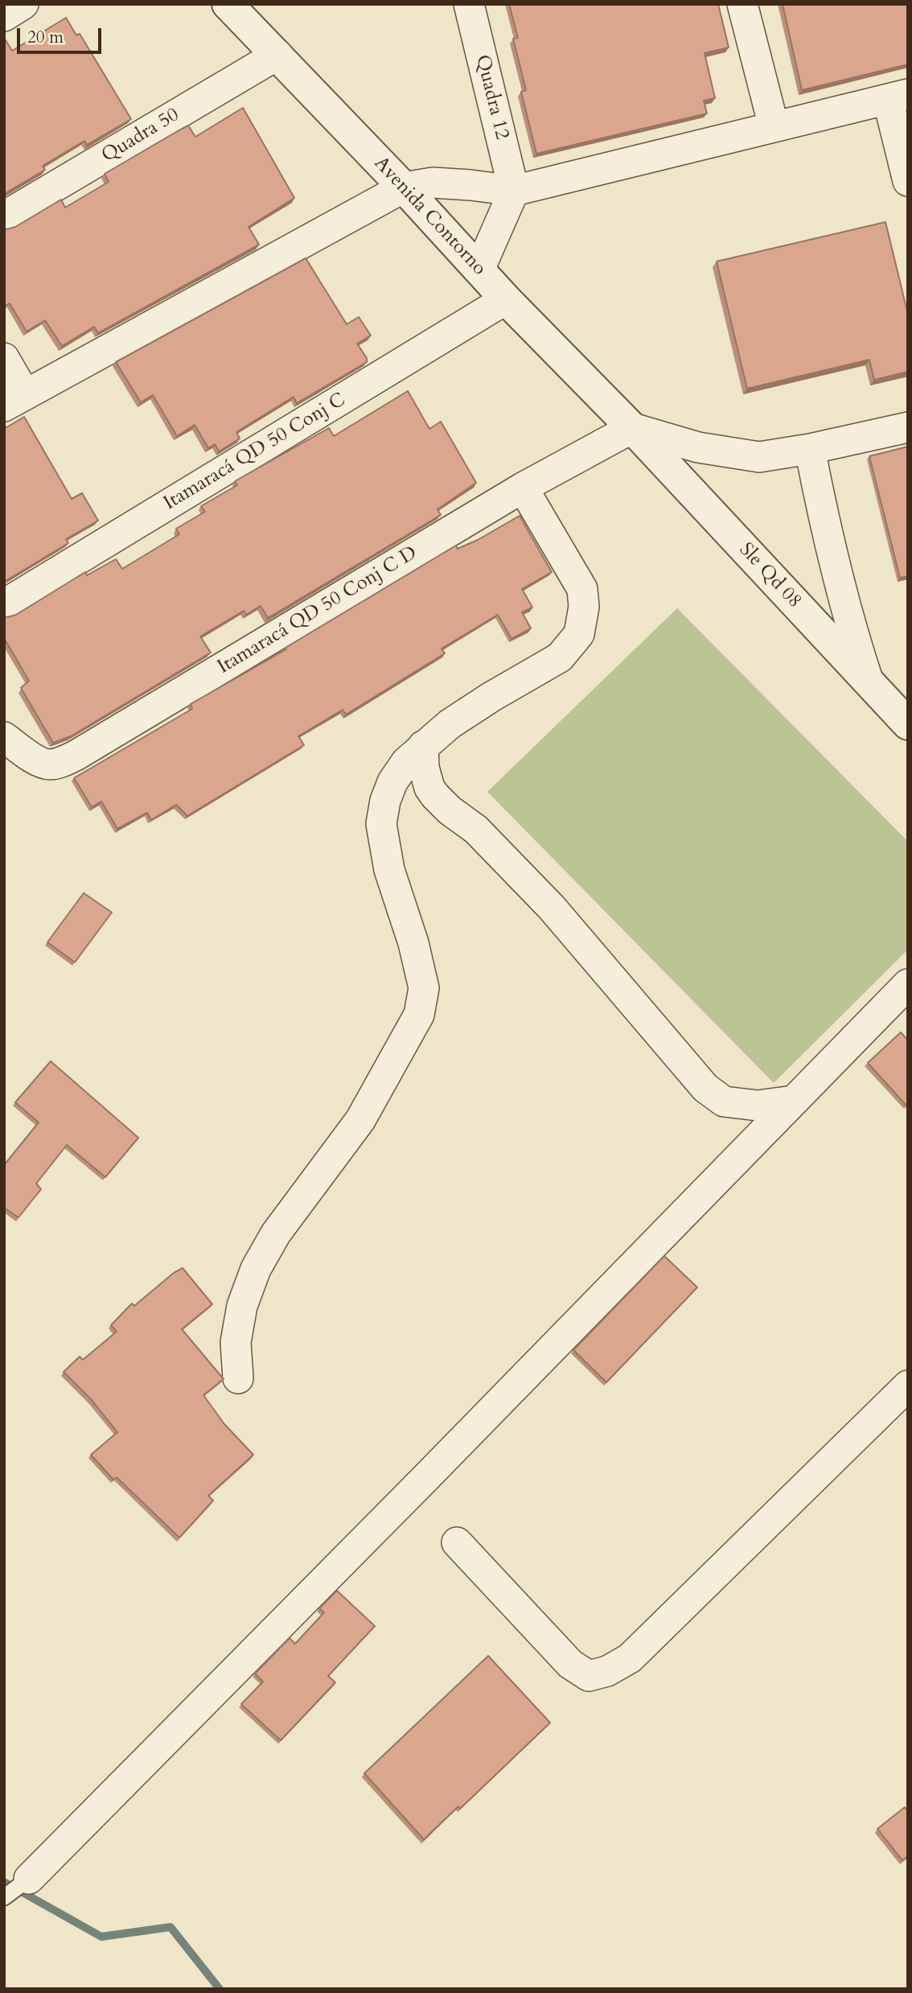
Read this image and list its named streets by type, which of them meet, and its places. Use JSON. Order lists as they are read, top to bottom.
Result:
{
  "streets": {
    "street": [
      "Quadra 12",
      "Quadra 50",
      "Avenida Contorno",
      "Itamaracá QD 50 Conj C",
      "Sle Qd 08",
      "Itamaracá QD 50 Conj C D"
    ]
  },
  "crossings": [
    ["Quadra 50", "Avenida Contorno"],
    ["Avenida Contorno", "Itamaracá QD 50 Conj C"],
    ["Avenida Contorno", "Sle Qd 08"],
    ["Avenida Contorno", "Itamaracá QD 50 Conj C D"],
    ["Sle Qd 08", "Itamaracá QD 50 Conj C D"]
  ],
  "scale_bar": "20 m"
}
